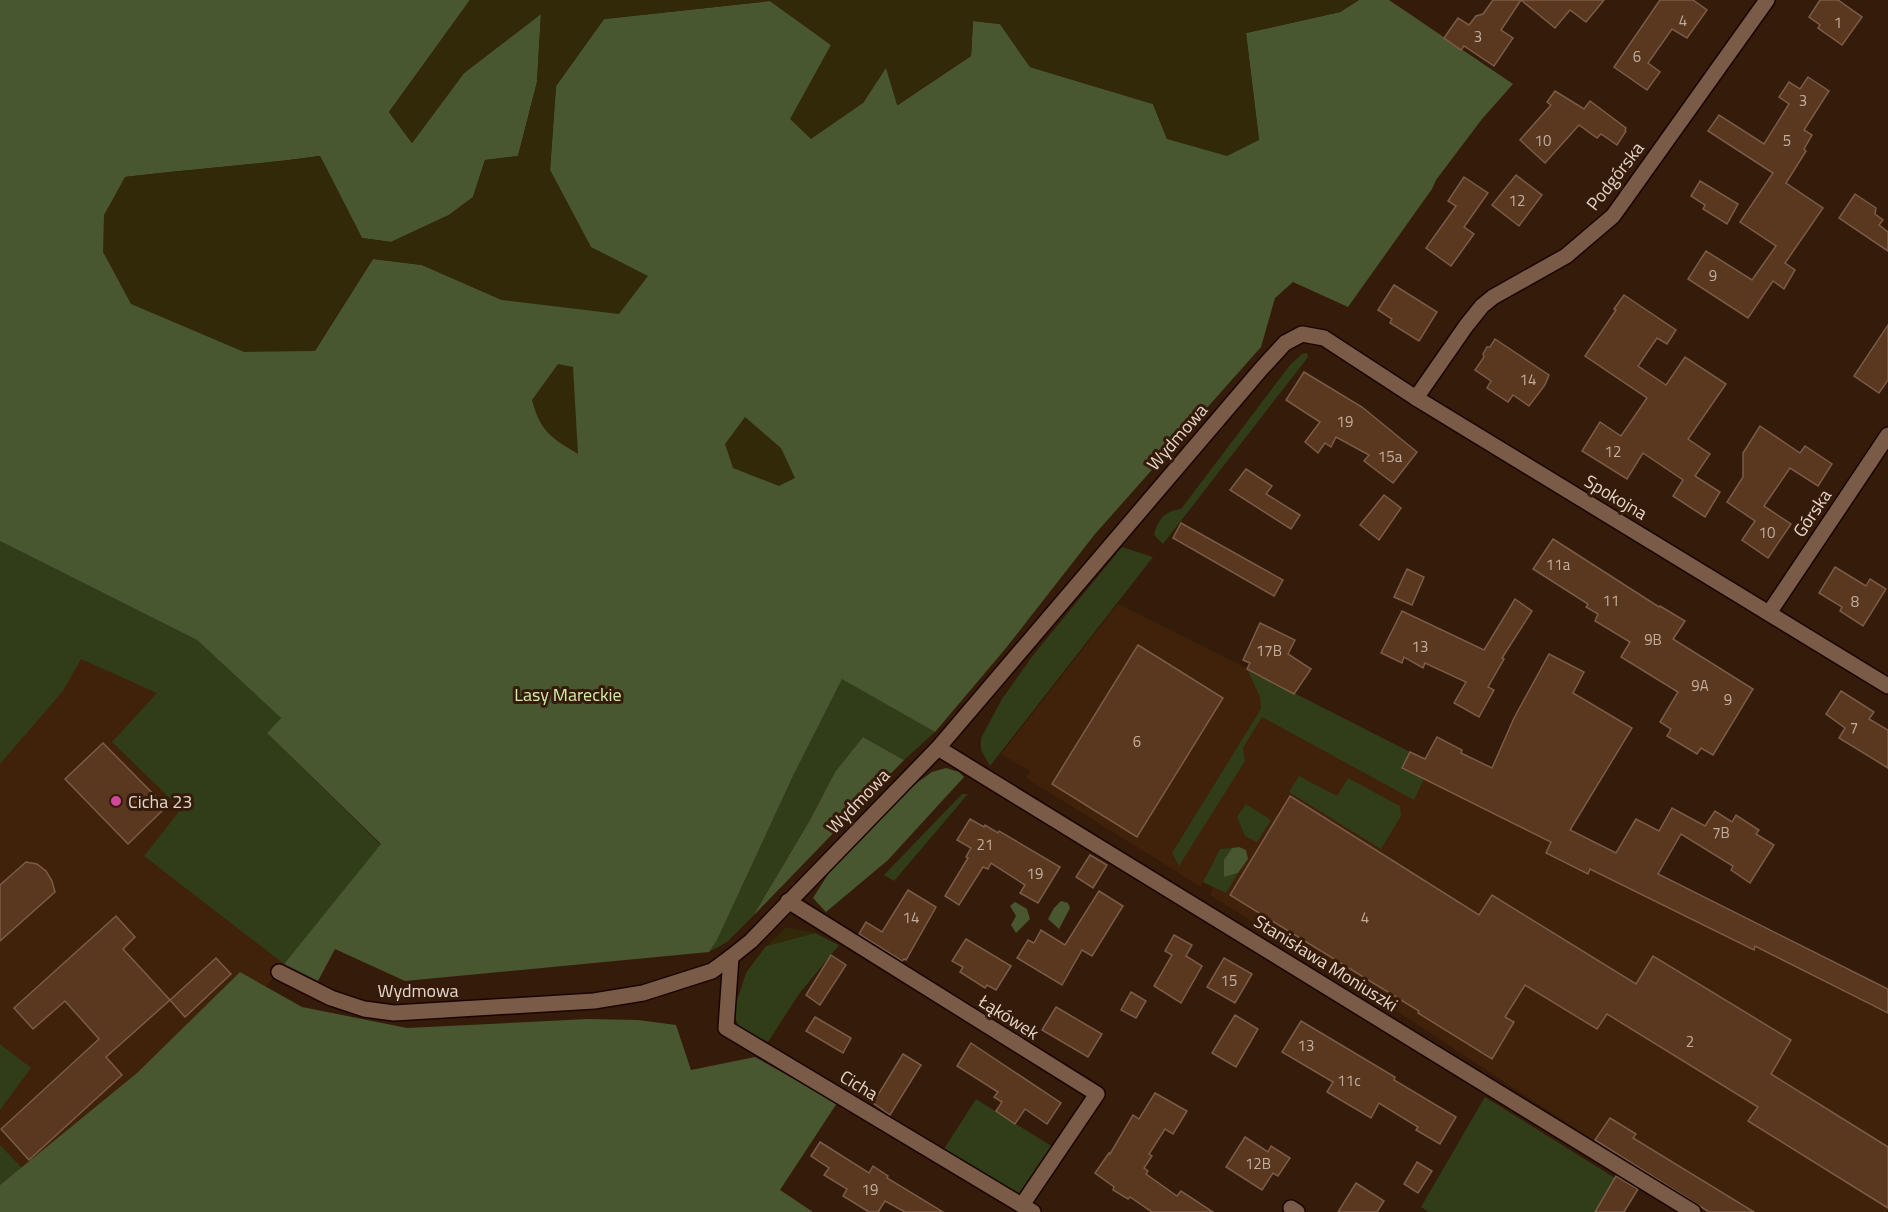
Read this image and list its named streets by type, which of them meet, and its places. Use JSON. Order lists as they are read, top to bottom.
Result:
{
  "streets": {
    "street": [
      "Podgórska",
      "Wydmowa",
      "Spokojna",
      "Górska",
      "Stanisława Moniuszki",
      "Łąkówek",
      "Cicha"
    ]
  },
  "crossings": [
    ["Podgórska", "Spokojna"],
    ["Wydmowa", "Spokojna"],
    ["Wydmowa", "Stanisława Moniuszki"],
    ["Wydmowa", "Łąkówek"],
    ["Wydmowa", "Cicha"],
    ["Spokojna", "Górska"],
    ["Łąkówek", "Cicha"]
  ],
  "parks": ["Lasy Mareckie"],
  "places": ["Cicha 23"],
  "house_numbers": [
    "4",
    "1",
    "3",
    "6",
    "3",
    "10",
    "5",
    "12",
    "9",
    "14",
    "19",
    "12",
    "15a",
    "10",
    "11a",
    "11",
    "8",
    "9B",
    "13",
    "17B",
    "9A",
    "9",
    "7",
    "6",
    "7B",
    "21",
    "19",
    "14",
    "4",
    "15",
    "2",
    "13",
    "11c",
    "12B",
    "19"
  ]
}
